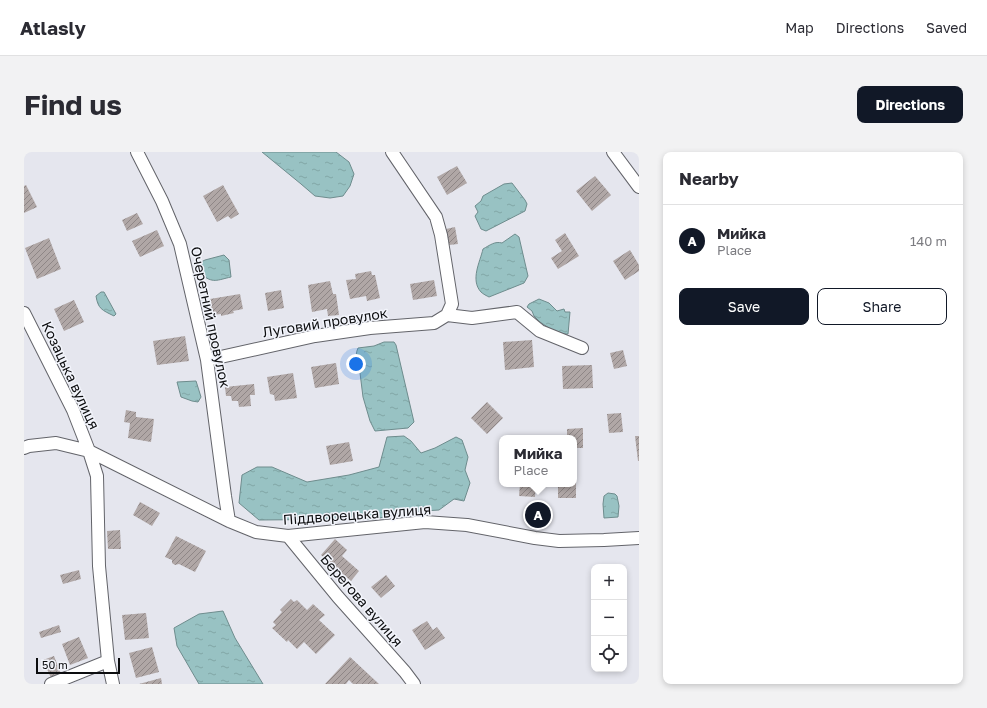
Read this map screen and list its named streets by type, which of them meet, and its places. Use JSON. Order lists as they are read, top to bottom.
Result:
{
  "streets": {
    "street": [
      "Очеретний провулок",
      "Луговий провулок",
      "Козацька вулиця",
      "Піддворецька вулиця",
      "Берегова вулиця"
    ]
  },
  "crossings": [
    ["Очеретний провулок", "Луговий провулок"],
    ["Очеретний провулок", "Піддворецька вулиця"],
    ["Козацька вулиця", "Піддворецька вулиця"],
    ["Піддворецька вулиця", "Берегова вулиця"]
  ],
  "scale_bar": "50 m",
  "page": {
    "header": "Atlasly",
    "nav": ["Map", "Directions", "Saved"],
    "buttons": [
      "Directions",
      ["Save", "Share"]
    ],
    "title": "Find us",
    "heading": "Nearby",
    "list": [
      {
        "mark": "A",
        "name": "Мийка",
        "note": "Place",
        "value": "140 m"
      }
    ],
    "popup": ["Мийка", "Place"],
    "pins": "A",
    "map_buttons": ["+", "−"],
    "scale": "50 m"
  }
}
